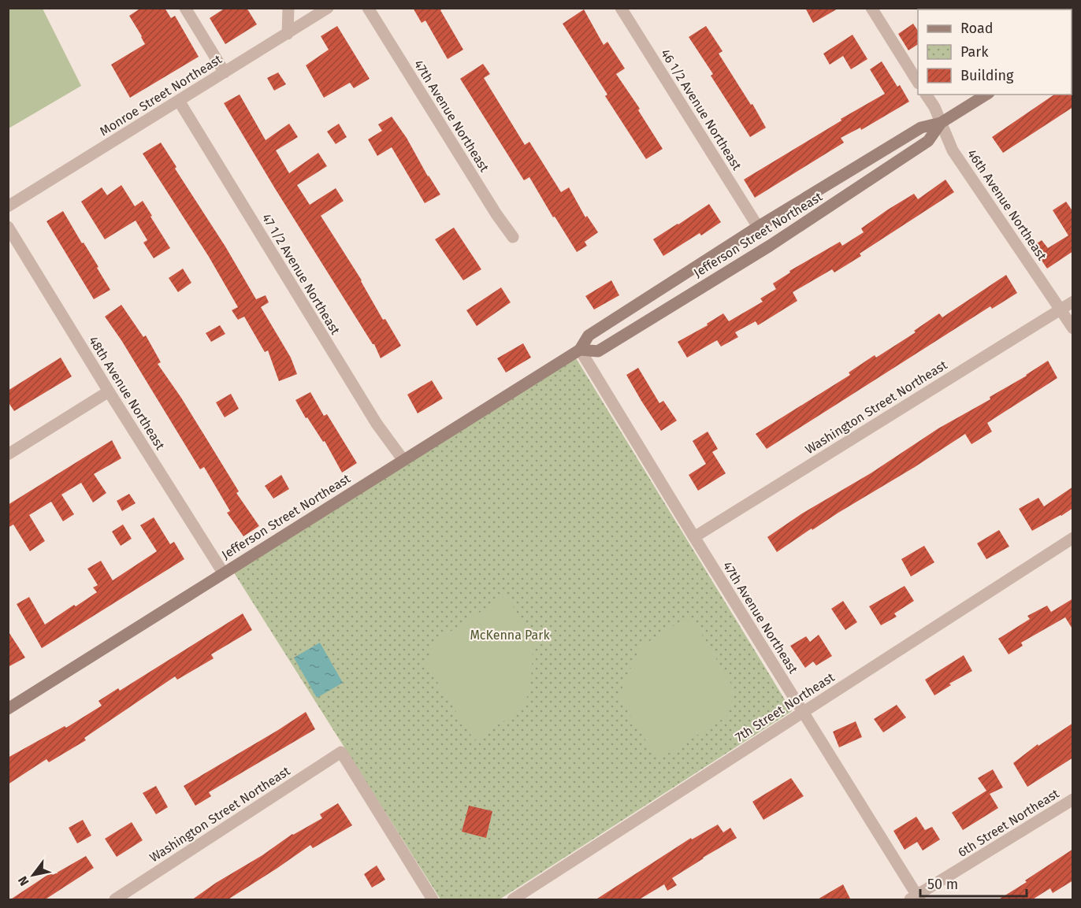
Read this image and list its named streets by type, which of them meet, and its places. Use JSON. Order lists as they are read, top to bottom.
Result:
{
  "streets": {
    "street": [
      "Monroe Street Northeast",
      "46 1/2 Avenue Northeast",
      "47th Avenue Northeast",
      "46th Avenue Northeast",
      "Jefferson Street Northeast",
      "47 1/2 Avenue Northeast",
      "48th Avenue Northeast",
      "Washington Street Northeast",
      "7th Street Northeast",
      "6th Street Northeast"
    ]
  },
  "crossings": [
    ["Monroe Street Northeast", "47 1/2 Avenue Northeast"],
    ["46 1/2 Avenue Northeast", "Jefferson Street Northeast"],
    ["47th Avenue Northeast", "Jefferson Street Northeast"],
    ["47th Avenue Northeast", "Washington Street Northeast"],
    ["47th Avenue Northeast", "7th Street Northeast"],
    ["47th Avenue Northeast", "6th Street Northeast"],
    ["46th Avenue Northeast", "Jefferson Street Northeast"],
    ["46th Avenue Northeast", "Washington Street Northeast"],
    ["Jefferson Street Northeast", "47 1/2 Avenue Northeast"],
    ["Jefferson Street Northeast", "48th Avenue Northeast"]
  ],
  "parks": ["McKenna Park"],
  "legend": ["Road", "Park", "Building"],
  "scale_bar": "50 m",
  "north": "bottom left"
}
